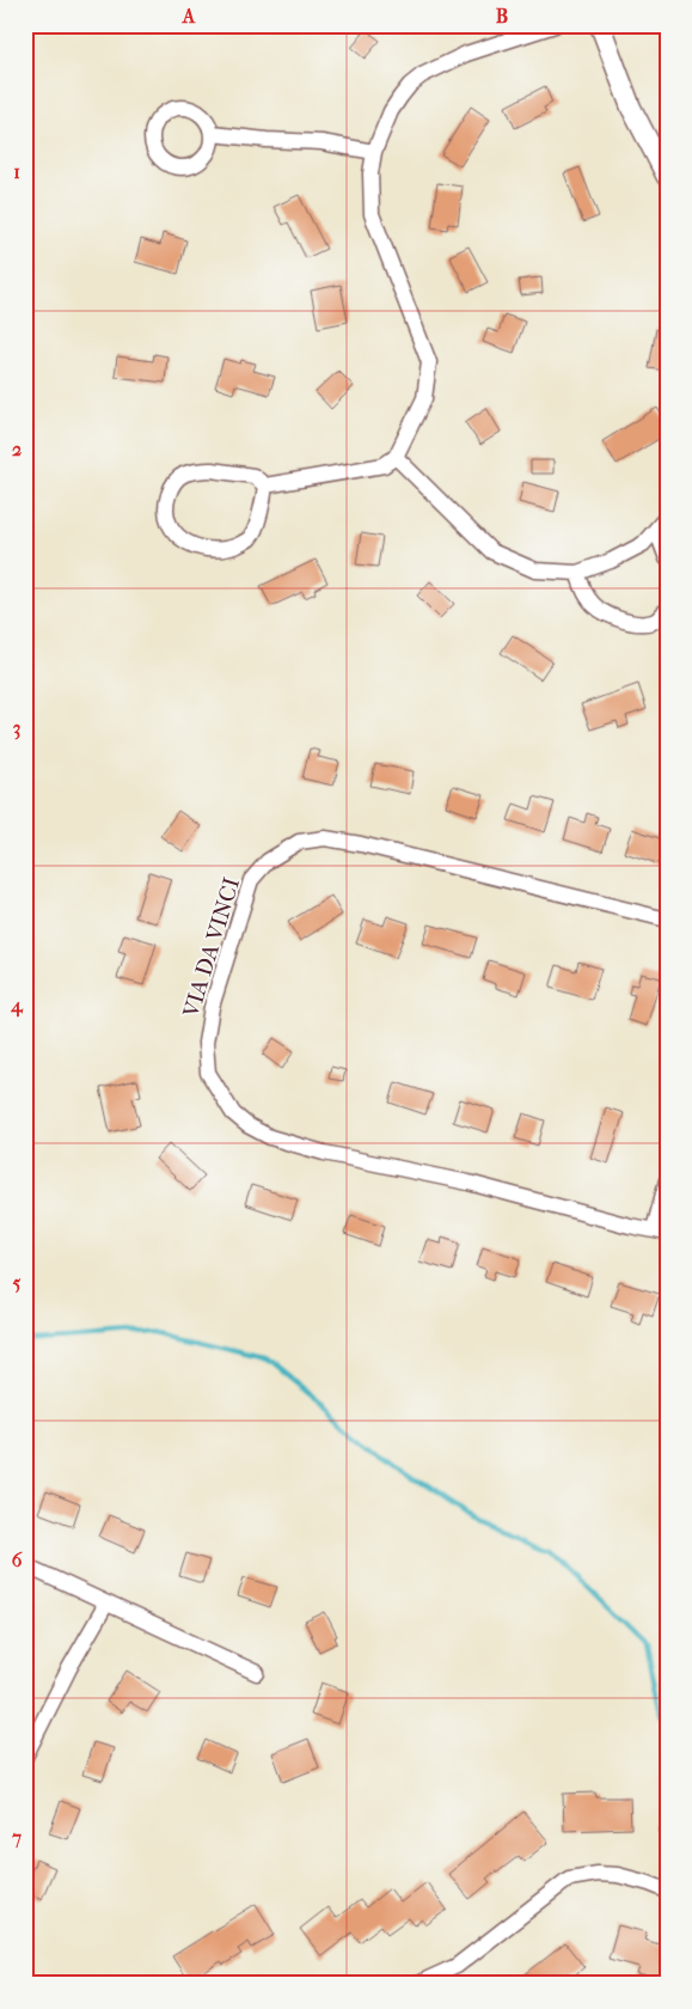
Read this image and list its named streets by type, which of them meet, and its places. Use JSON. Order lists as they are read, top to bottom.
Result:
{
  "streets": {
    "street": ["VIA DA VINCI"]
  },
  "grid": {
    "columns": ["A", "B"],
    "rows": [
      "1",
      "2",
      "3",
      "4",
      "5",
      "6",
      "7"
    ]
  }
}
